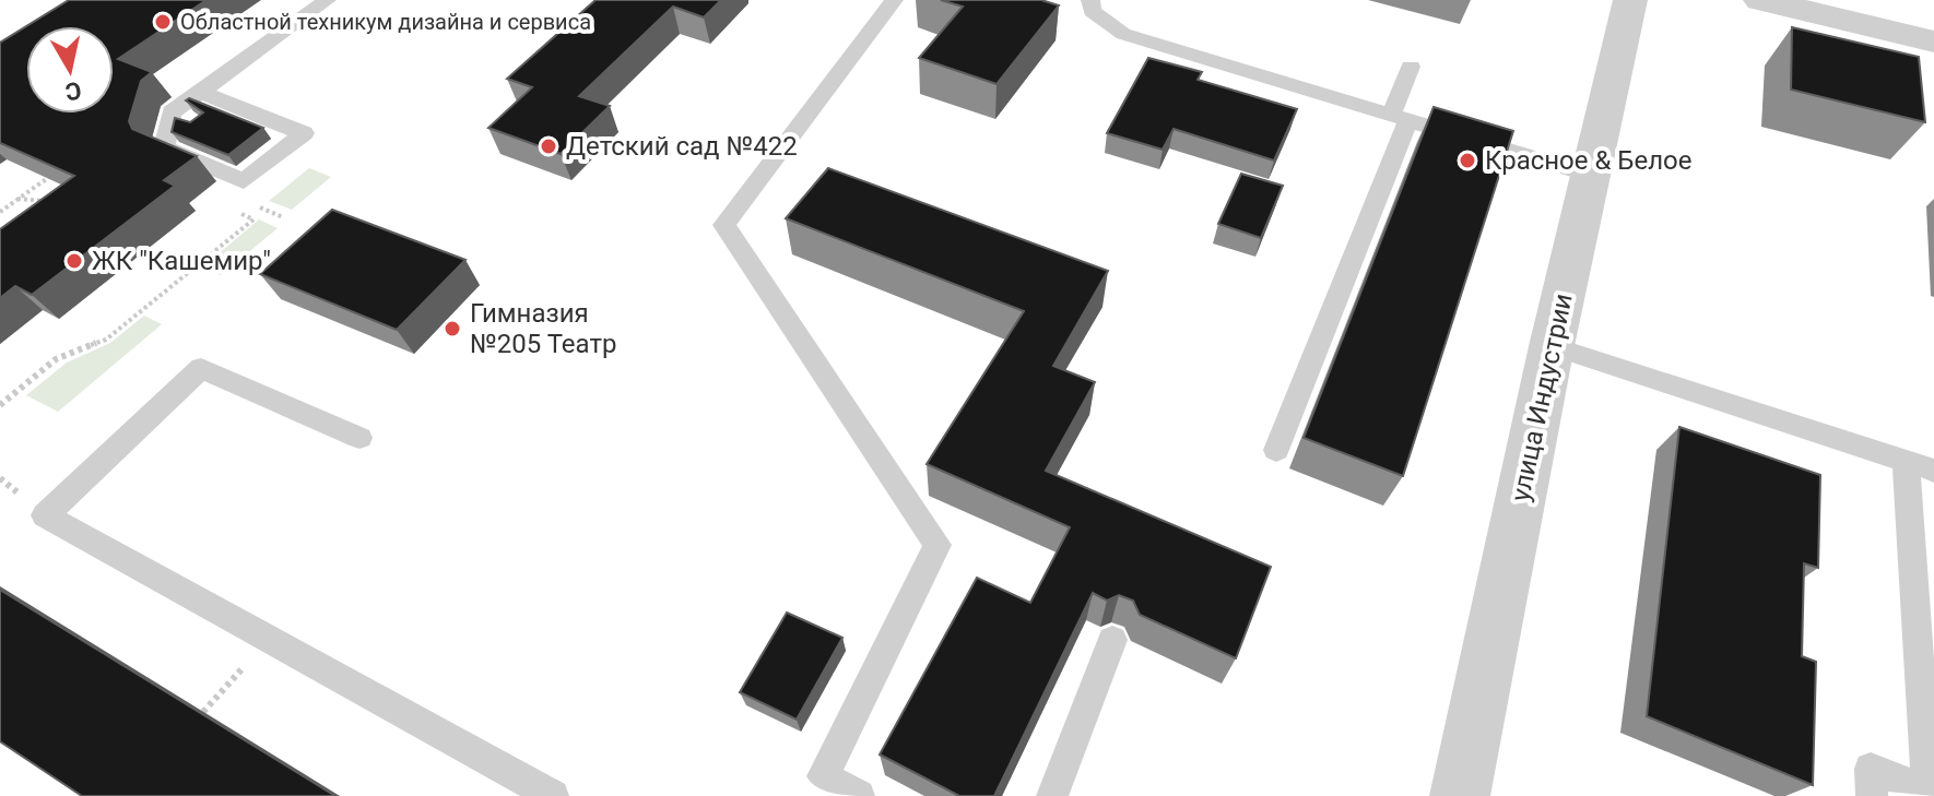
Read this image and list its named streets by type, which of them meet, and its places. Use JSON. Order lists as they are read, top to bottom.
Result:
{
  "streets": {
    "street": ["улица Индустрии"]
  },
  "places": [
    "Областной техникум дизайна и сервиса",
    "Детский сад №422",
    "Красное & Белое",
    "ЖК \"Кашемир\"",
    "Гимназия №205 Театр"
  ],
  "north": "bottom"
}
